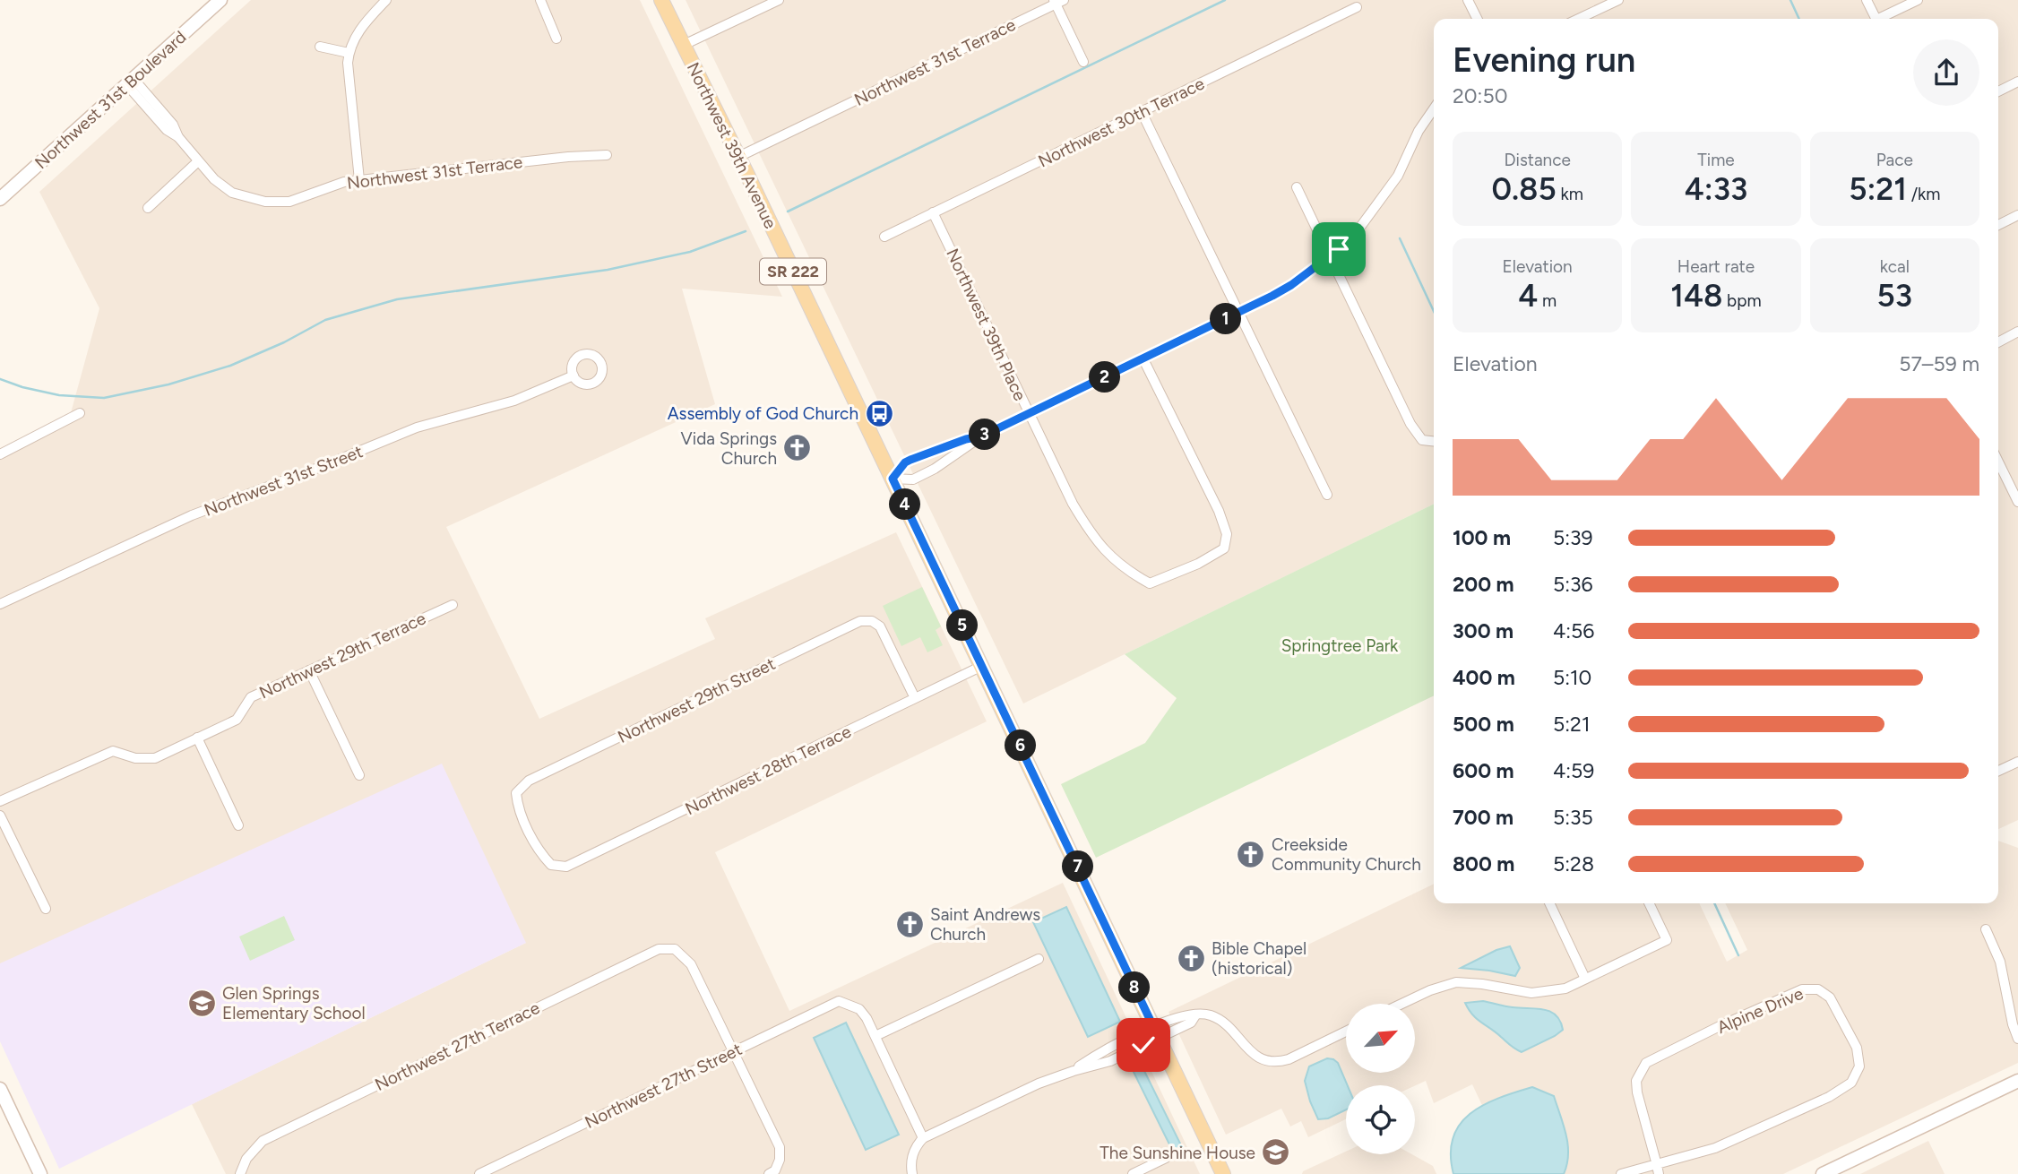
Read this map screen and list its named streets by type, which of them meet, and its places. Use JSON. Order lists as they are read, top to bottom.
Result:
{
  "streets": {
    "main road": ["Northwest 39th Avenue", "SR 222"],
    "street": [
      "Northwest 31st Terrace",
      "Northwest 31st Boulevard",
      "Northwest 30th Terrace",
      "Northwest 39th Place",
      "Northwest 31st Street",
      "Northwest 29th Terrace",
      "Northwest 29th Street",
      "Northwest 28th Terrace",
      "Alpine Drive",
      "Northwest 27th Terrace",
      "Northwest 27th Street"
    ]
  },
  "crossings": [
    ["Northwest 31st Terrace", "Northwest 31st Boulevard"],
    ["Northwest 31st Terrace", "Northwest 39th Avenue"],
    ["Northwest 30th Terrace", "Northwest 39th Place"],
    ["Northwest 39th Avenue", "Northwest 28th Terrace"],
    ["Northwest 29th Street", "Northwest 28th Terrace"],
    ["Northwest 27th Terrace", "Northwest 27th Street"]
  ],
  "parks": ["Springtree Park"],
  "places": {
    "bus stop": ["Assembly of God Church"],
    "church": [
      "Vida Springs Church",
      "Creekside Community Church",
      "Saint Andrews Church",
      "Bible Chapel (historical)"
    ],
    "school or university": ["Glen Springs Elementary School", "The Sunshine House"]
  },
  "north": "top right",
  "page": {
    "heading": ["Evening run", "20:50"],
    "stats": [
      ["Distance", "0.85 km"],
      ["Time", "4:33"],
      ["Pace", "5:21 /km"],
      ["Elevation", "4 m"],
      ["Heart rate", "148 bpm"],
      ["kcal", "53"]
    ],
    "pins": [
      "1",
      "2",
      "3",
      "4",
      "5",
      "6",
      "7",
      "8"
    ],
    "chart": ["Elevation", "57–59 m"],
    "list": [
      {
        "name": "100 m",
        "note": "5:39"
      },
      {
        "name": "200 m",
        "note": "5:36"
      },
      {
        "name": "300 m",
        "note": "4:56"
      },
      {
        "name": "400 m",
        "note": "5:10"
      },
      {
        "name": "500 m",
        "note": "5:21"
      },
      {
        "name": "600 m",
        "note": "4:59"
      },
      {
        "name": "700 m",
        "note": "5:35"
      },
      {
        "name": "800 m",
        "note": "5:28"
      }
    ]
  }
}
